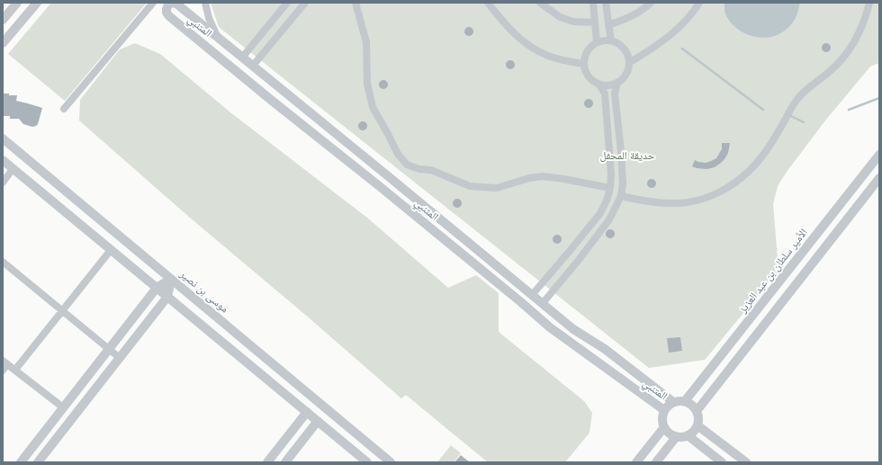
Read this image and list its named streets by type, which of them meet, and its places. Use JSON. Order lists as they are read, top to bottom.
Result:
{
  "streets": {
    "street": ["المتنبي", "الأمير سلطان بن عبد العزيز", "موسى بن نصير"]
  },
  "crossings": [
    ["المتنبي", "الأمير سلطان بن عبد العزيز"]
  ],
  "parks": ["حديقة المحفل"]
}
